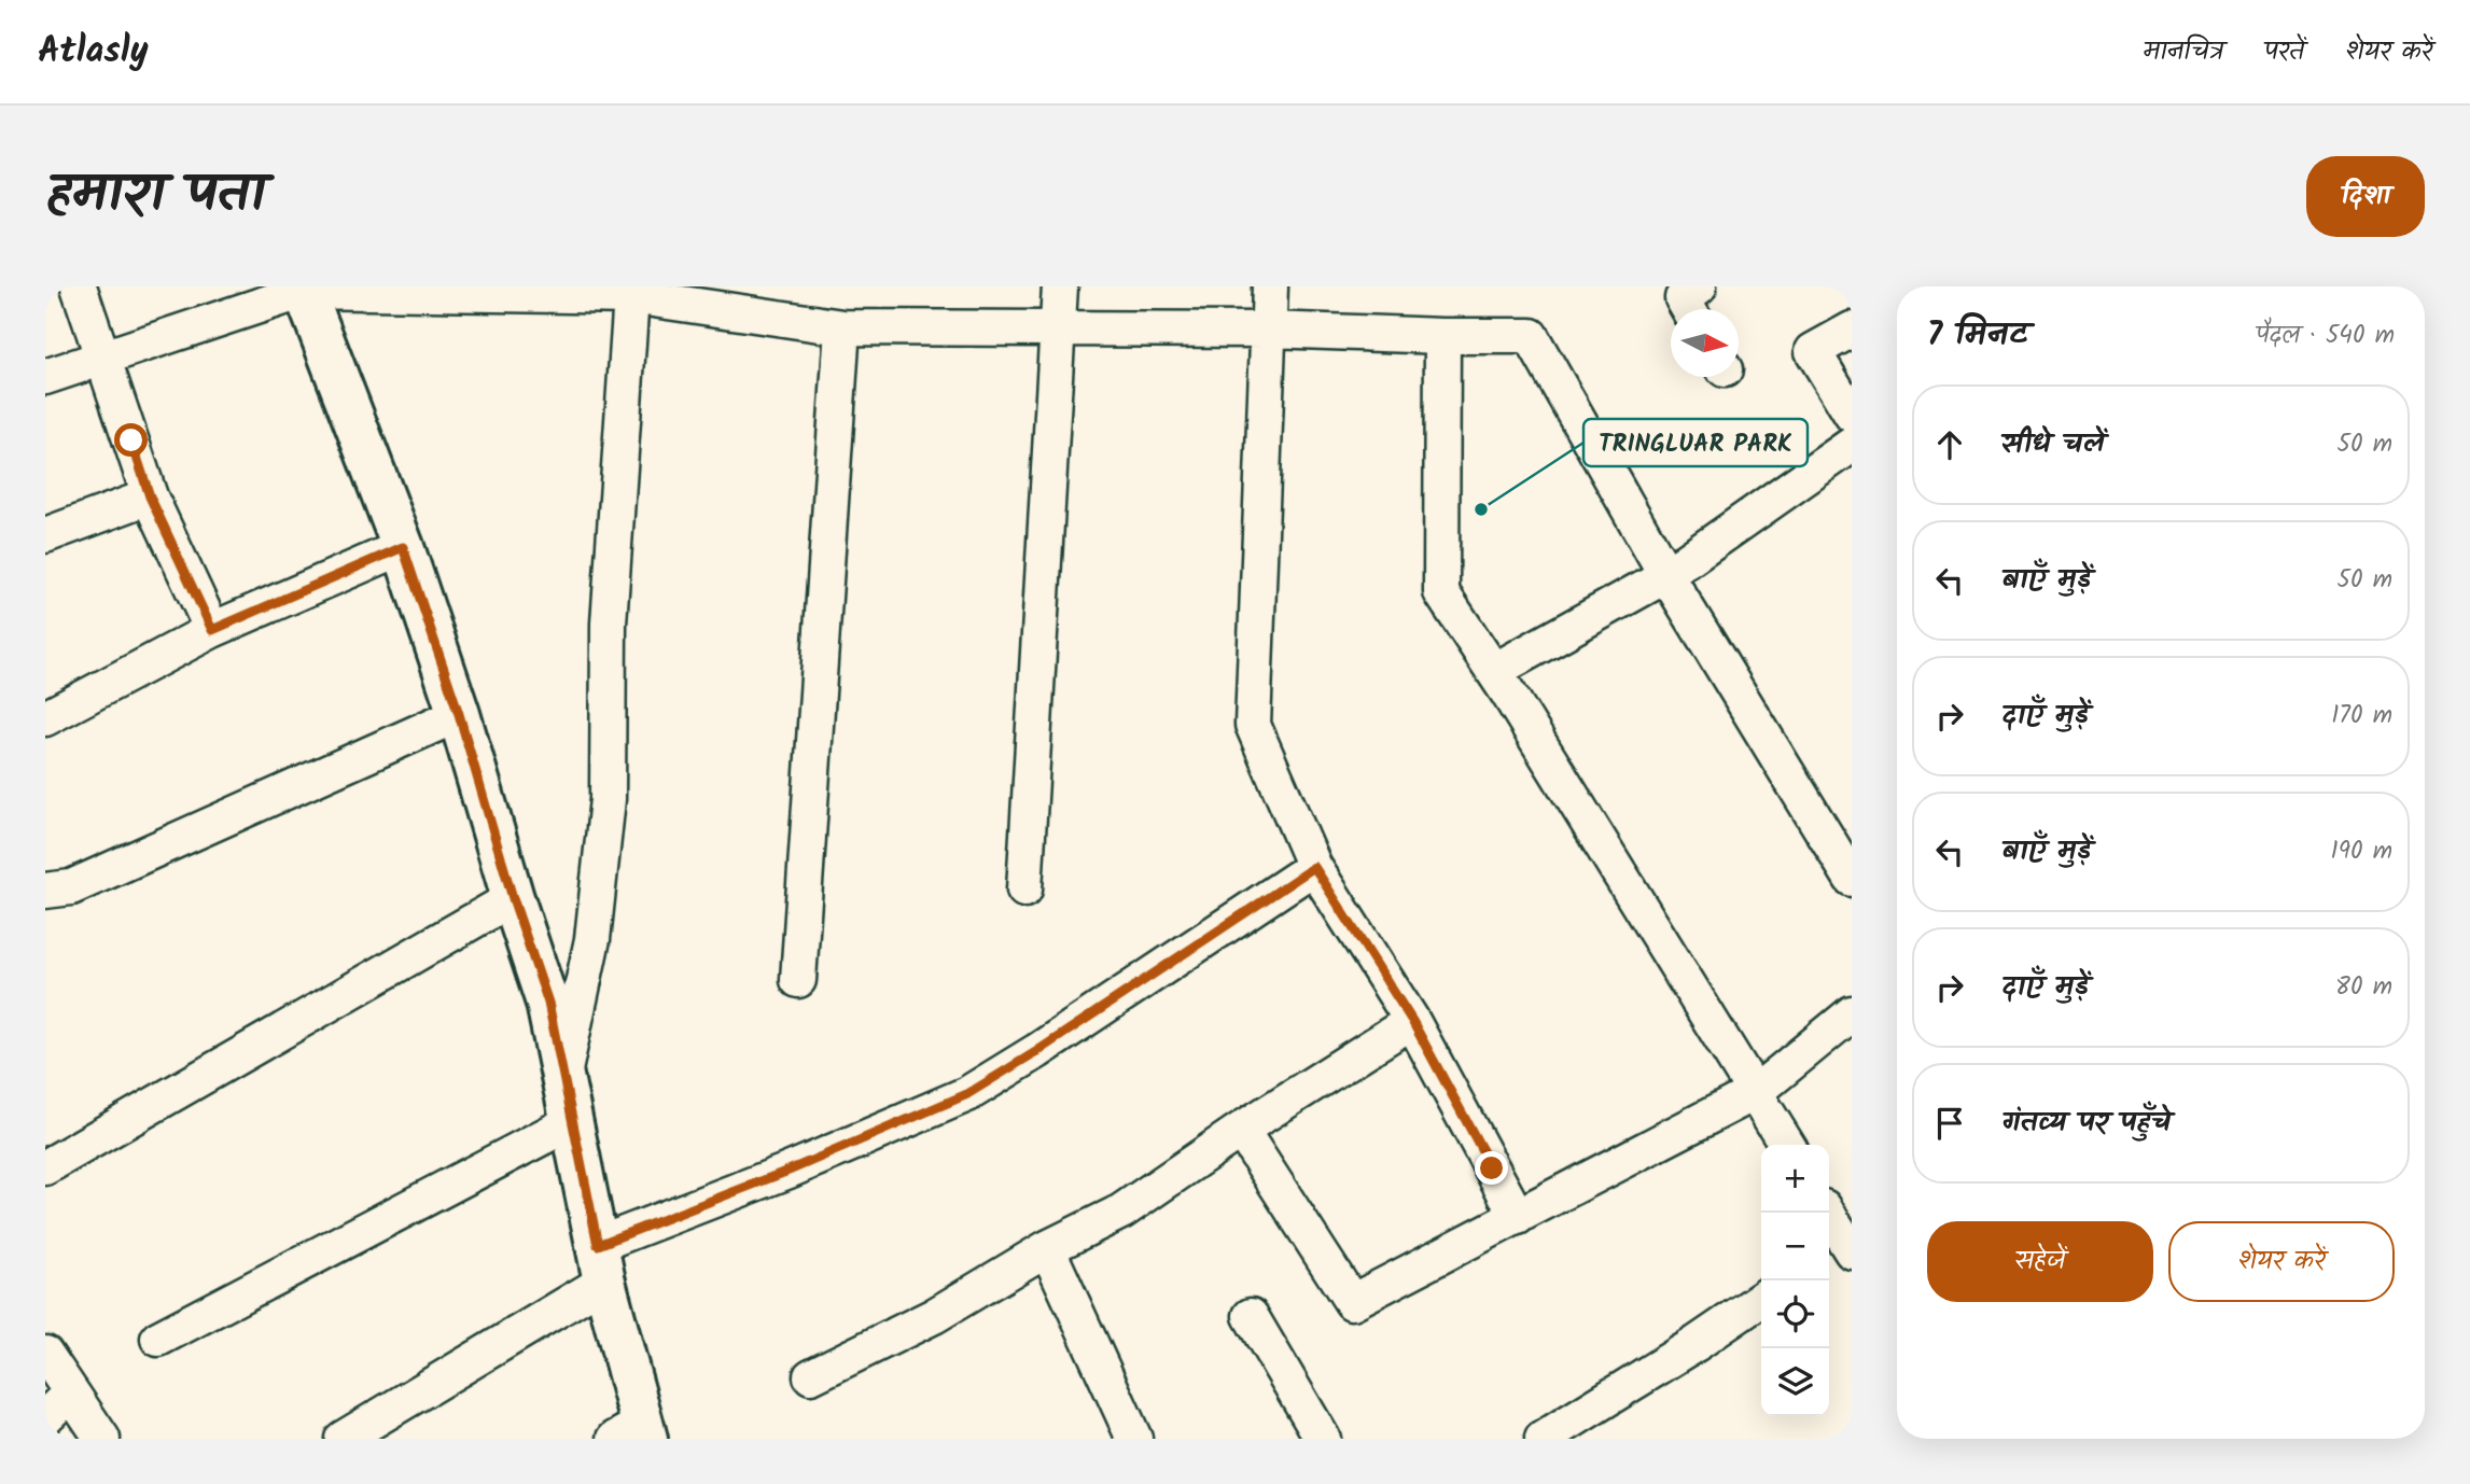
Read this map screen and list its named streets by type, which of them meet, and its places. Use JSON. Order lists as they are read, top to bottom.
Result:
{
  "places": ["TRINGLUAR PARK"],
  "north": "right",
  "page": {
    "header": "Atlasly",
    "nav": ["मानचित्र", "परतें", "शेयर करें"],
    "title": "हमारा पता",
    "buttons": [
      "दिशा",
      ["सहेजें", "शेयर करें"]
    ],
    "heading": ["7 मिनट", "पैदल · 540 m"],
    "list": [
      ["सीधे चलें", "50 m"],
      ["बाएँ मुड़ें", "50 m"],
      ["दाएँ मुड़ें", "170 m"],
      ["बाएँ मुड़ें", "190 m"],
      ["दाएँ मुड़ें", "80 m"],
      "गंतव्य पर पहुँचे"
    ],
    "map_buttons": ["+", "−"]
  }
}
